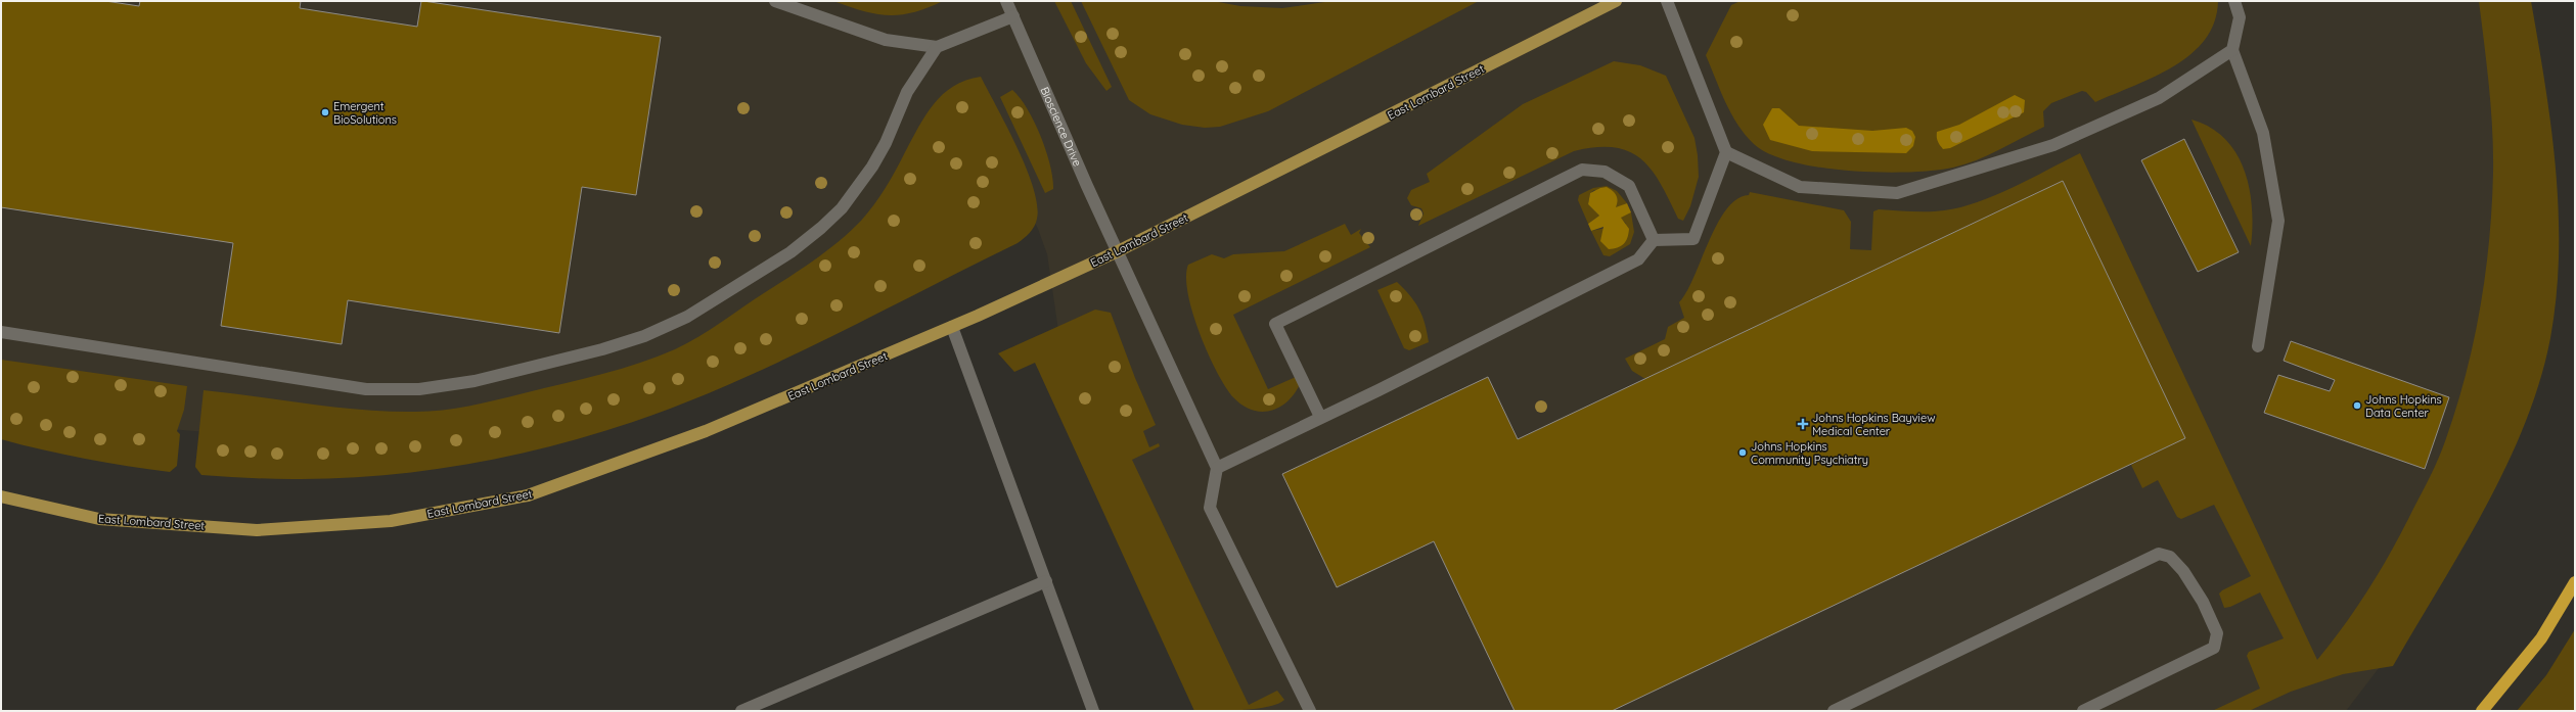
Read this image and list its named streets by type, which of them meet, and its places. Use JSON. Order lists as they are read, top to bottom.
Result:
{
  "streets": {
    "main road": ["East Lombard Street"],
    "street": ["Bioscience Drive"]
  },
  "crossings": [
    ["East Lombard Street", "Bioscience Drive"]
  ],
  "places": {
    "other": ["Emergent BioSolutions", "Johns Hopkins Data Center", "Johns Hopkins Community Psychiatry"],
    "health": ["Johns Hopkins Bayview Medical Center"]
  }
}
